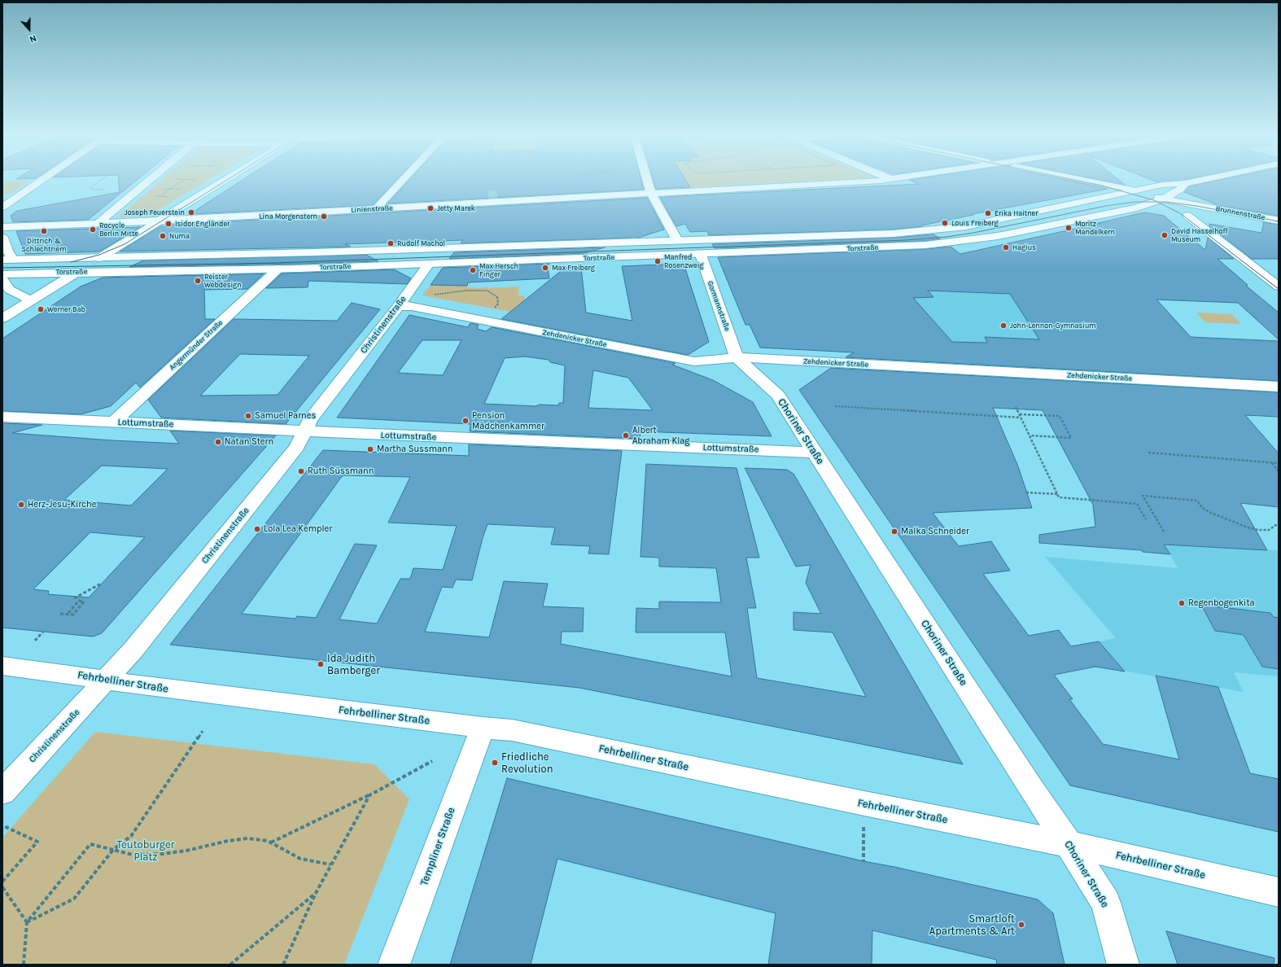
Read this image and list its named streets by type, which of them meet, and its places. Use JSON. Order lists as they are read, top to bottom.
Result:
{
  "streets": {
    "street": [
      "Linienstraße",
      "Brunnenstraße",
      "Torstraße",
      "Gormannstraße",
      "Christinenstraße",
      "Zehdenicker Straße",
      "Angermünder Straße",
      "Lottumstraße",
      "Choriner Straße",
      "Fehrbelliner Straße",
      "Templiner Straße"
    ]
  },
  "crossings": [
    ["Brunnenstraße", "Torstraße"],
    ["Torstraße", "Gormannstraße"],
    ["Torstraße", "Christinenstraße"],
    ["Torstraße", "Angermünder Straße"],
    ["Gormannstraße", "Zehdenicker Straße"],
    ["Gormannstraße", "Choriner Straße"],
    ["Christinenstraße", "Zehdenicker Straße"],
    ["Christinenstraße", "Lottumstraße"],
    ["Christinenstraße", "Fehrbelliner Straße"],
    ["Zehdenicker Straße", "Choriner Straße"],
    ["Angermünder Straße", "Lottumstraße"],
    ["Lottumstraße", "Choriner Straße"],
    ["Choriner Straße", "Fehrbelliner Straße"],
    ["Fehrbelliner Straße", "Templiner Straße"]
  ],
  "parks": ["Teutoburger Platz"],
  "places": [
    "Jetty Marek",
    "Joseph Feuerstein",
    "Erika Haitner",
    "Lina Morgenstern",
    "Louis Freiberg",
    "Isidor Engländer",
    "Moritz Mandelkern",
    "Rocycle Berlin Mitte",
    "Dittrich & Schlechtriem",
    "David Hasselhoff Museum",
    "Numa",
    "Rudolf Machol",
    "Hagius",
    "Manfred Rosenzweig",
    "Max Freiberg",
    "Max Hersch Finger",
    "Reister Webdesign",
    "Werner Bab",
    "John-Lennon-Gymnasium",
    "Samuel Parnes",
    "Pension Mädchenkammer",
    "Albert Abraham Klag",
    "Natan Stern",
    "Martha Sussmann",
    "Ruth Süssmann",
    "Herz-Jesu-Kirche",
    "Lola Lea Kempler",
    "Malka Schneider",
    "Regenbogenkita",
    "Ida Judith Bamberger",
    "Friedliche Revolution",
    "Smartloft Apartments & Art"
  ],
  "north": "bottom"
}
